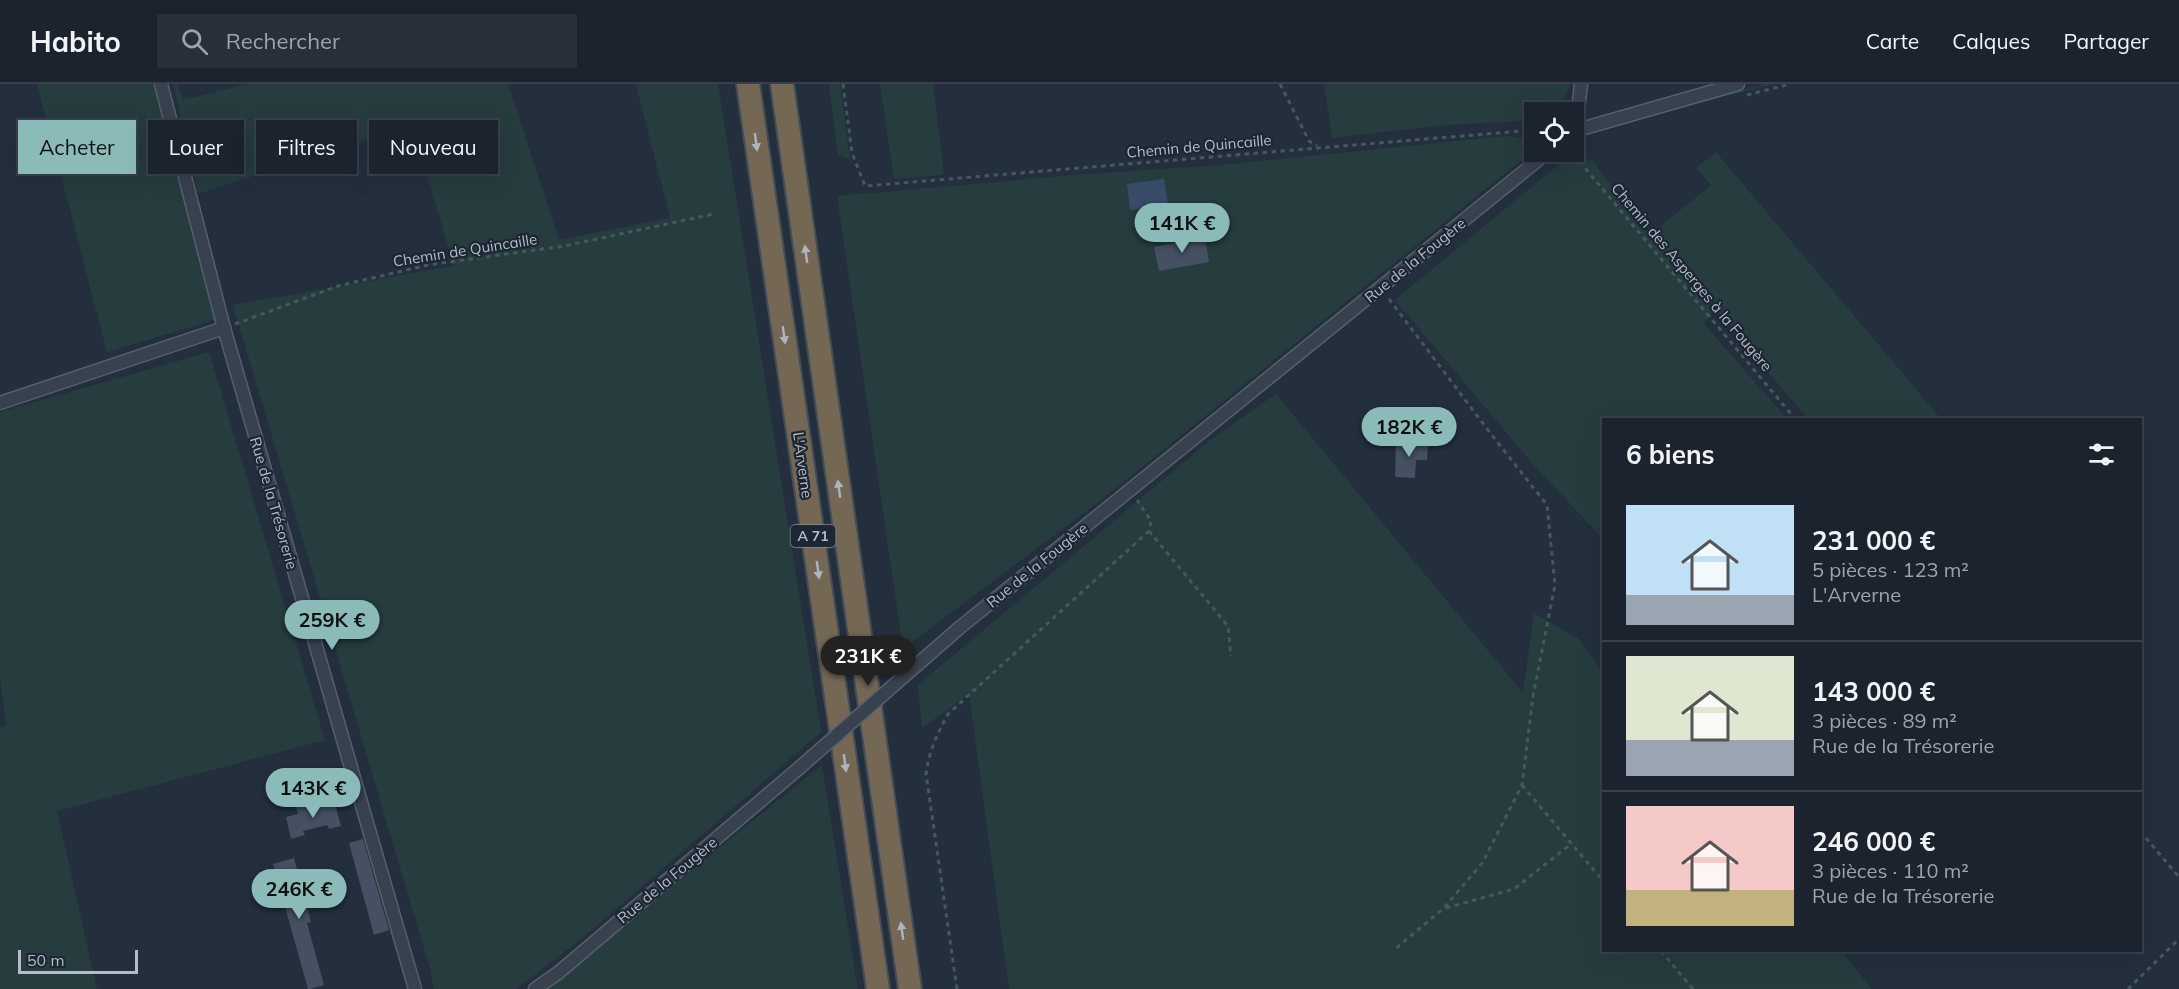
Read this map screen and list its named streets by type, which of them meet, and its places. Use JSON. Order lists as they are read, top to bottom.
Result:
{
  "streets": {
    "highway": ["L'Arverne", "A 71"],
    "street": ["Rue de la Fougère", "Rue de la Trésorerie"],
    "path": ["Chemin de Quincaille", "Chemin des Asperges à la Fougère"]
  },
  "crossings": [
    ["Chemin de Quincaille", "Rue de la Trésorerie"]
  ],
  "scale_bar": "50 m",
  "page": {
    "header": "Habito",
    "search": "Rechercher",
    "nav": ["Carte", "Calques", "Partager"],
    "chip": [
      "Acheter",
      "Louer",
      "Filtres",
      "Nouveau"
    ],
    "price": [
      "141K €",
      "182K €",
      "259K €",
      "231K €",
      "143K €",
      "246K €"
    ],
    "heading": "6 biens",
    "list": [
      {
        "name": "231 000 €",
        "note": "5 pièces · 123 m² · L'Arverne"
      },
      {
        "name": "143 000 €",
        "note": "3 pièces · 89 m² · Rue de la Trésorerie"
      },
      {
        "name": "246 000 €",
        "note": "3 pièces · 110 m² · Rue de la Trésorerie"
      }
    ],
    "scale": "50 m"
  }
}
